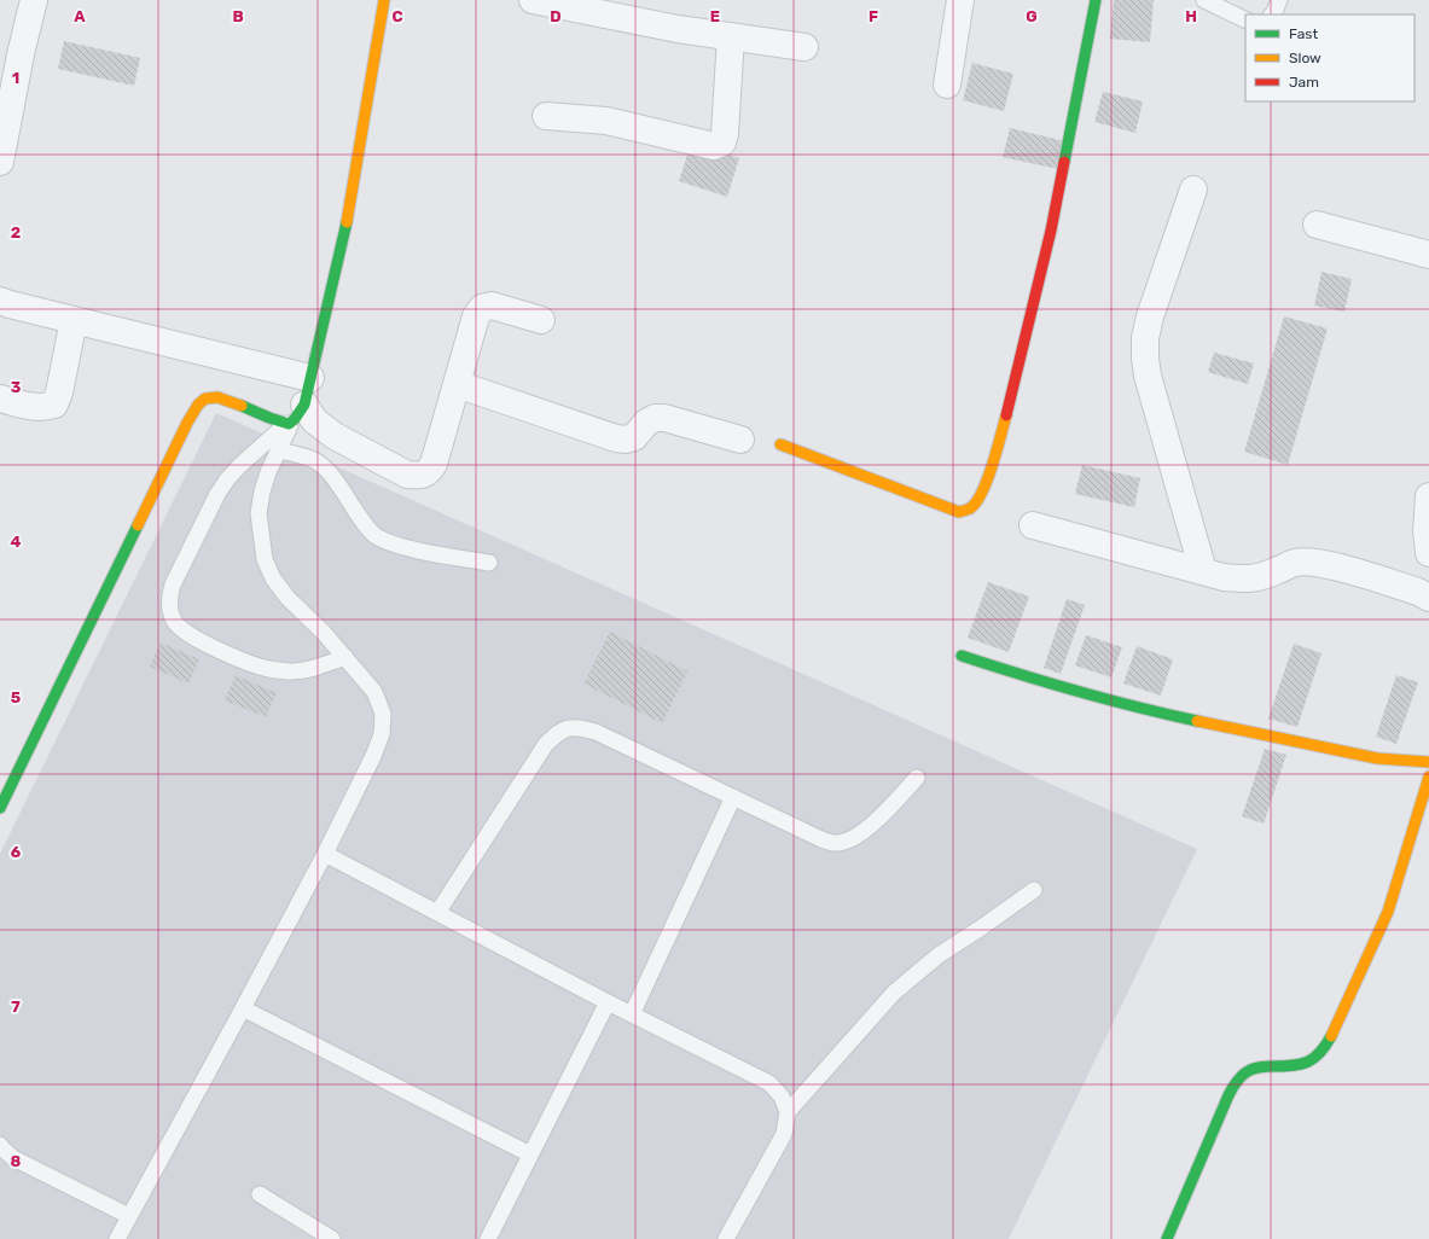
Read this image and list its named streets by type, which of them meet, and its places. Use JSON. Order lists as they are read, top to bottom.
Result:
{
  "legend": ["Fast", "Slow", "Jam"],
  "grid": {
    "columns": [
      "A",
      "B",
      "C",
      "D",
      "E",
      "F",
      "G",
      "H"
    ],
    "rows": [
      "1",
      "2",
      "3",
      "4",
      "5",
      "6",
      "7",
      "8"
    ]
  }
}
